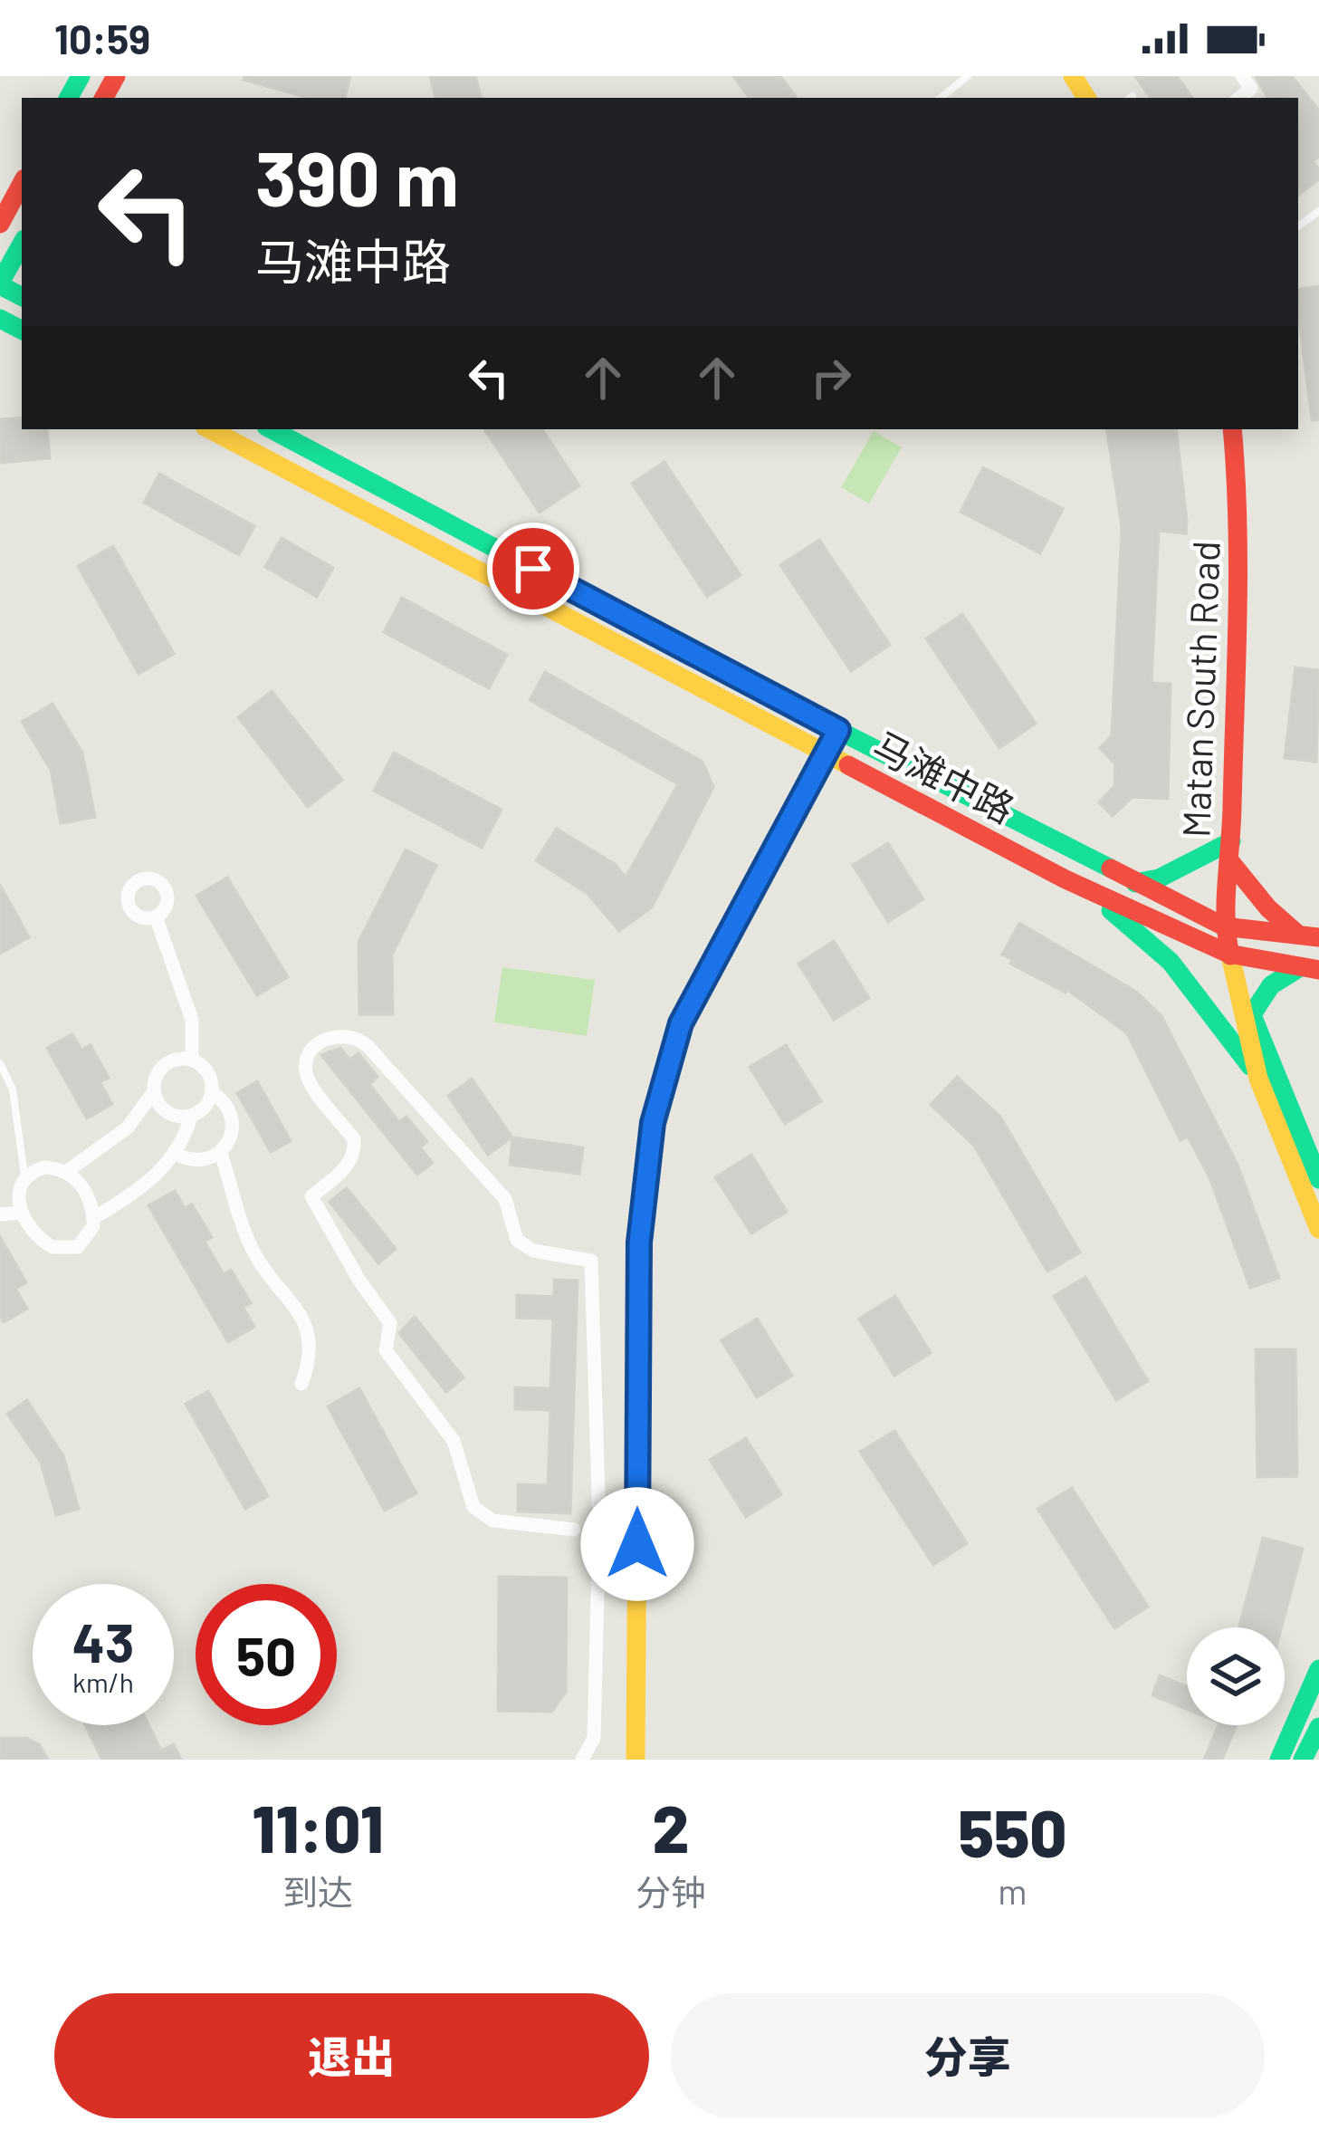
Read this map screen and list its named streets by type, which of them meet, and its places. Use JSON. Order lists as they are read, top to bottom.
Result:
{
  "streets": {
    "main road": ["Matan South Road", "马滩中路"]
  },
  "crossings": [
    ["Matan South Road", "马滩中路"]
  ],
  "page": {
    "status": "10:59",
    "turn": ["390 m", "马滩中路"],
    "speed": "43 km/h",
    "limit": "50",
    "eta": [
      "11:01",
      "到达",
      "2",
      "分钟",
      "550",
      "m"
    ],
    "buttons": ["退出", "分享"]
  }
}
